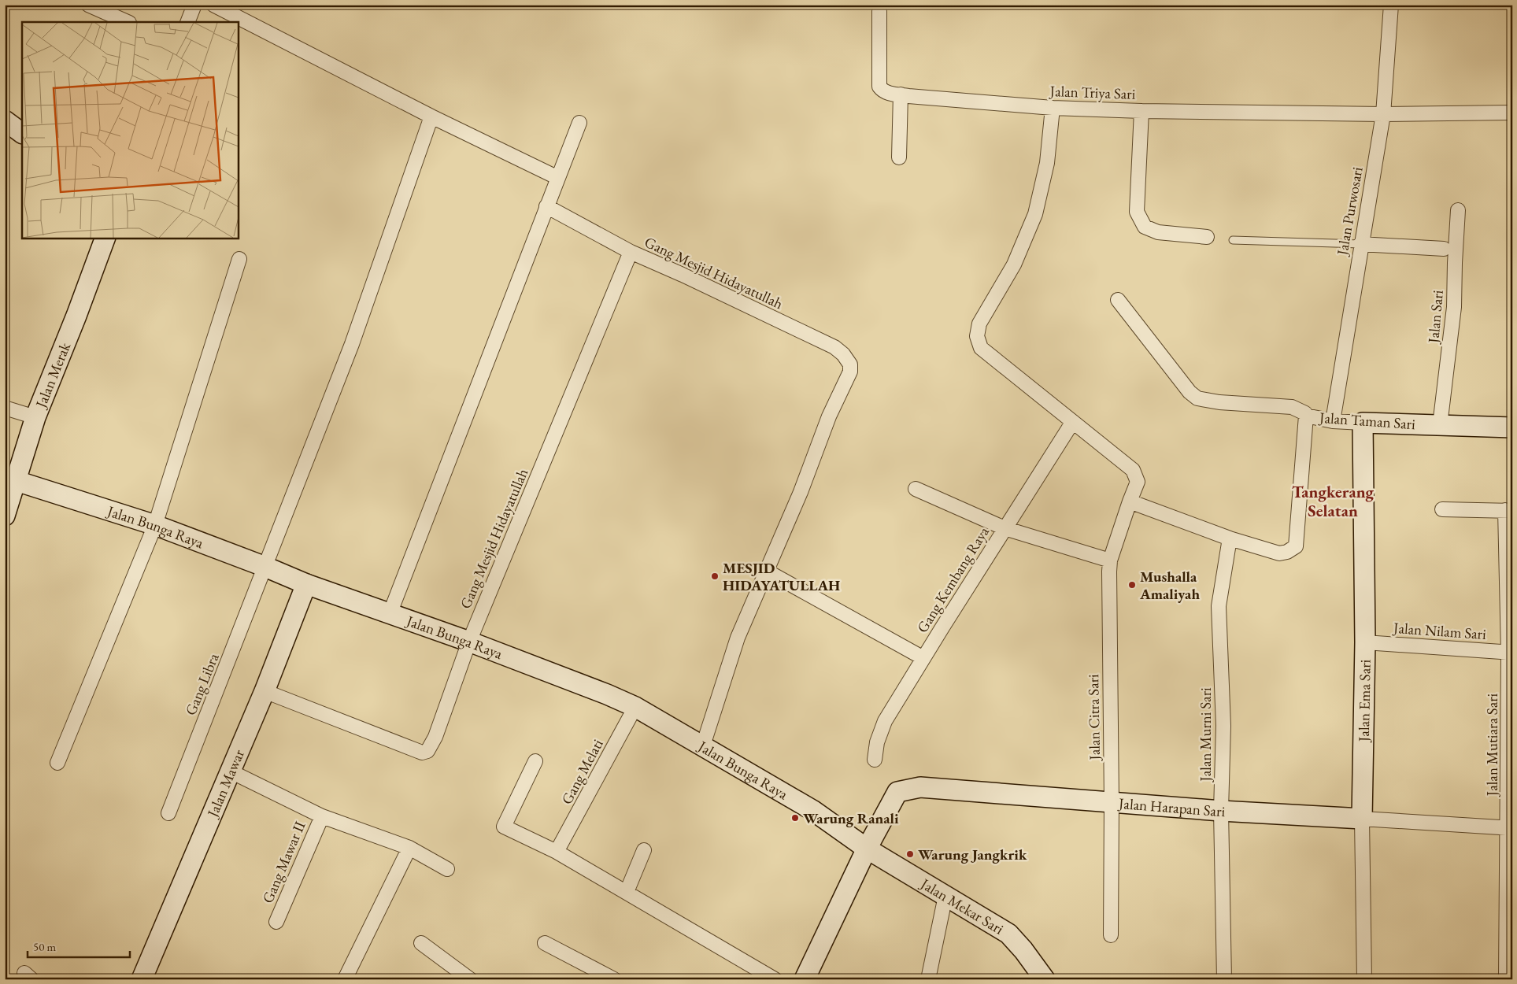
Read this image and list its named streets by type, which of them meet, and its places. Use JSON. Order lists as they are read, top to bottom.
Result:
{
  "streets": {
    "street": [
      "Jalan Triya Sari",
      "Jalan Purwosari",
      "Gang Mesjid Hidayatullah",
      "Jalan Sari",
      "Jalan Merak",
      "Jalan Taman Sari",
      "Jalan Bunga Raya",
      "Gang Kembang Raya",
      "Jalan Nilam Sari",
      "Gang Libra",
      "Jalan Ema Sari",
      "Jalan Citra Sari",
      "Jalan Murni Sari",
      "Jalan Mutiara Sari",
      "Gang Melati",
      "Jalan Mawar",
      "Jalan Harapan Sari",
      "Gang Mawar II",
      "Jalan Mekar Sari"
    ]
  },
  "crossings": [
    ["Jalan Triya Sari", "Jalan Purwosari"],
    ["Jalan Purwosari", "Jalan Taman Sari"],
    ["Gang Mesjid Hidayatullah", "Jalan Bunga Raya"],
    ["Gang Mesjid Hidayatullah", "Jalan Mawar"],
    ["Jalan Sari", "Jalan Taman Sari"],
    ["Jalan Merak", "Jalan Bunga Raya"],
    ["Jalan Taman Sari", "Jalan Ema Sari"],
    ["Jalan Taman Sari", "Jalan Murni Sari"],
    ["Jalan Bunga Raya", "Gang Libra"],
    ["Jalan Bunga Raya", "Gang Melati"],
    ["Jalan Bunga Raya", "Jalan Mawar"],
    ["Jalan Bunga Raya", "Jalan Harapan Sari"],
    ["Jalan Bunga Raya", "Jalan Mekar Sari"],
    ["Gang Kembang Raya", "Jalan Citra Sari"],
    ["Jalan Nilam Sari", "Jalan Ema Sari"],
    ["Jalan Nilam Sari", "Jalan Mutiara Sari"],
    ["Jalan Ema Sari", "Jalan Harapan Sari"],
    ["Jalan Citra Sari", "Jalan Harapan Sari"],
    ["Jalan Murni Sari", "Jalan Harapan Sari"],
    ["Jalan Mutiara Sari", "Jalan Harapan Sari"],
    ["Jalan Harapan Sari", "Jalan Mekar Sari"]
  ],
  "districts": ["Tangkerang Selatan"],
  "places": [
    "MESJID HIDAYATULLAH",
    "Mushalla Amaliyah",
    "Warung Ranali",
    "Warung Jangkrik"
  ],
  "scale_bar": "50 m"
}
